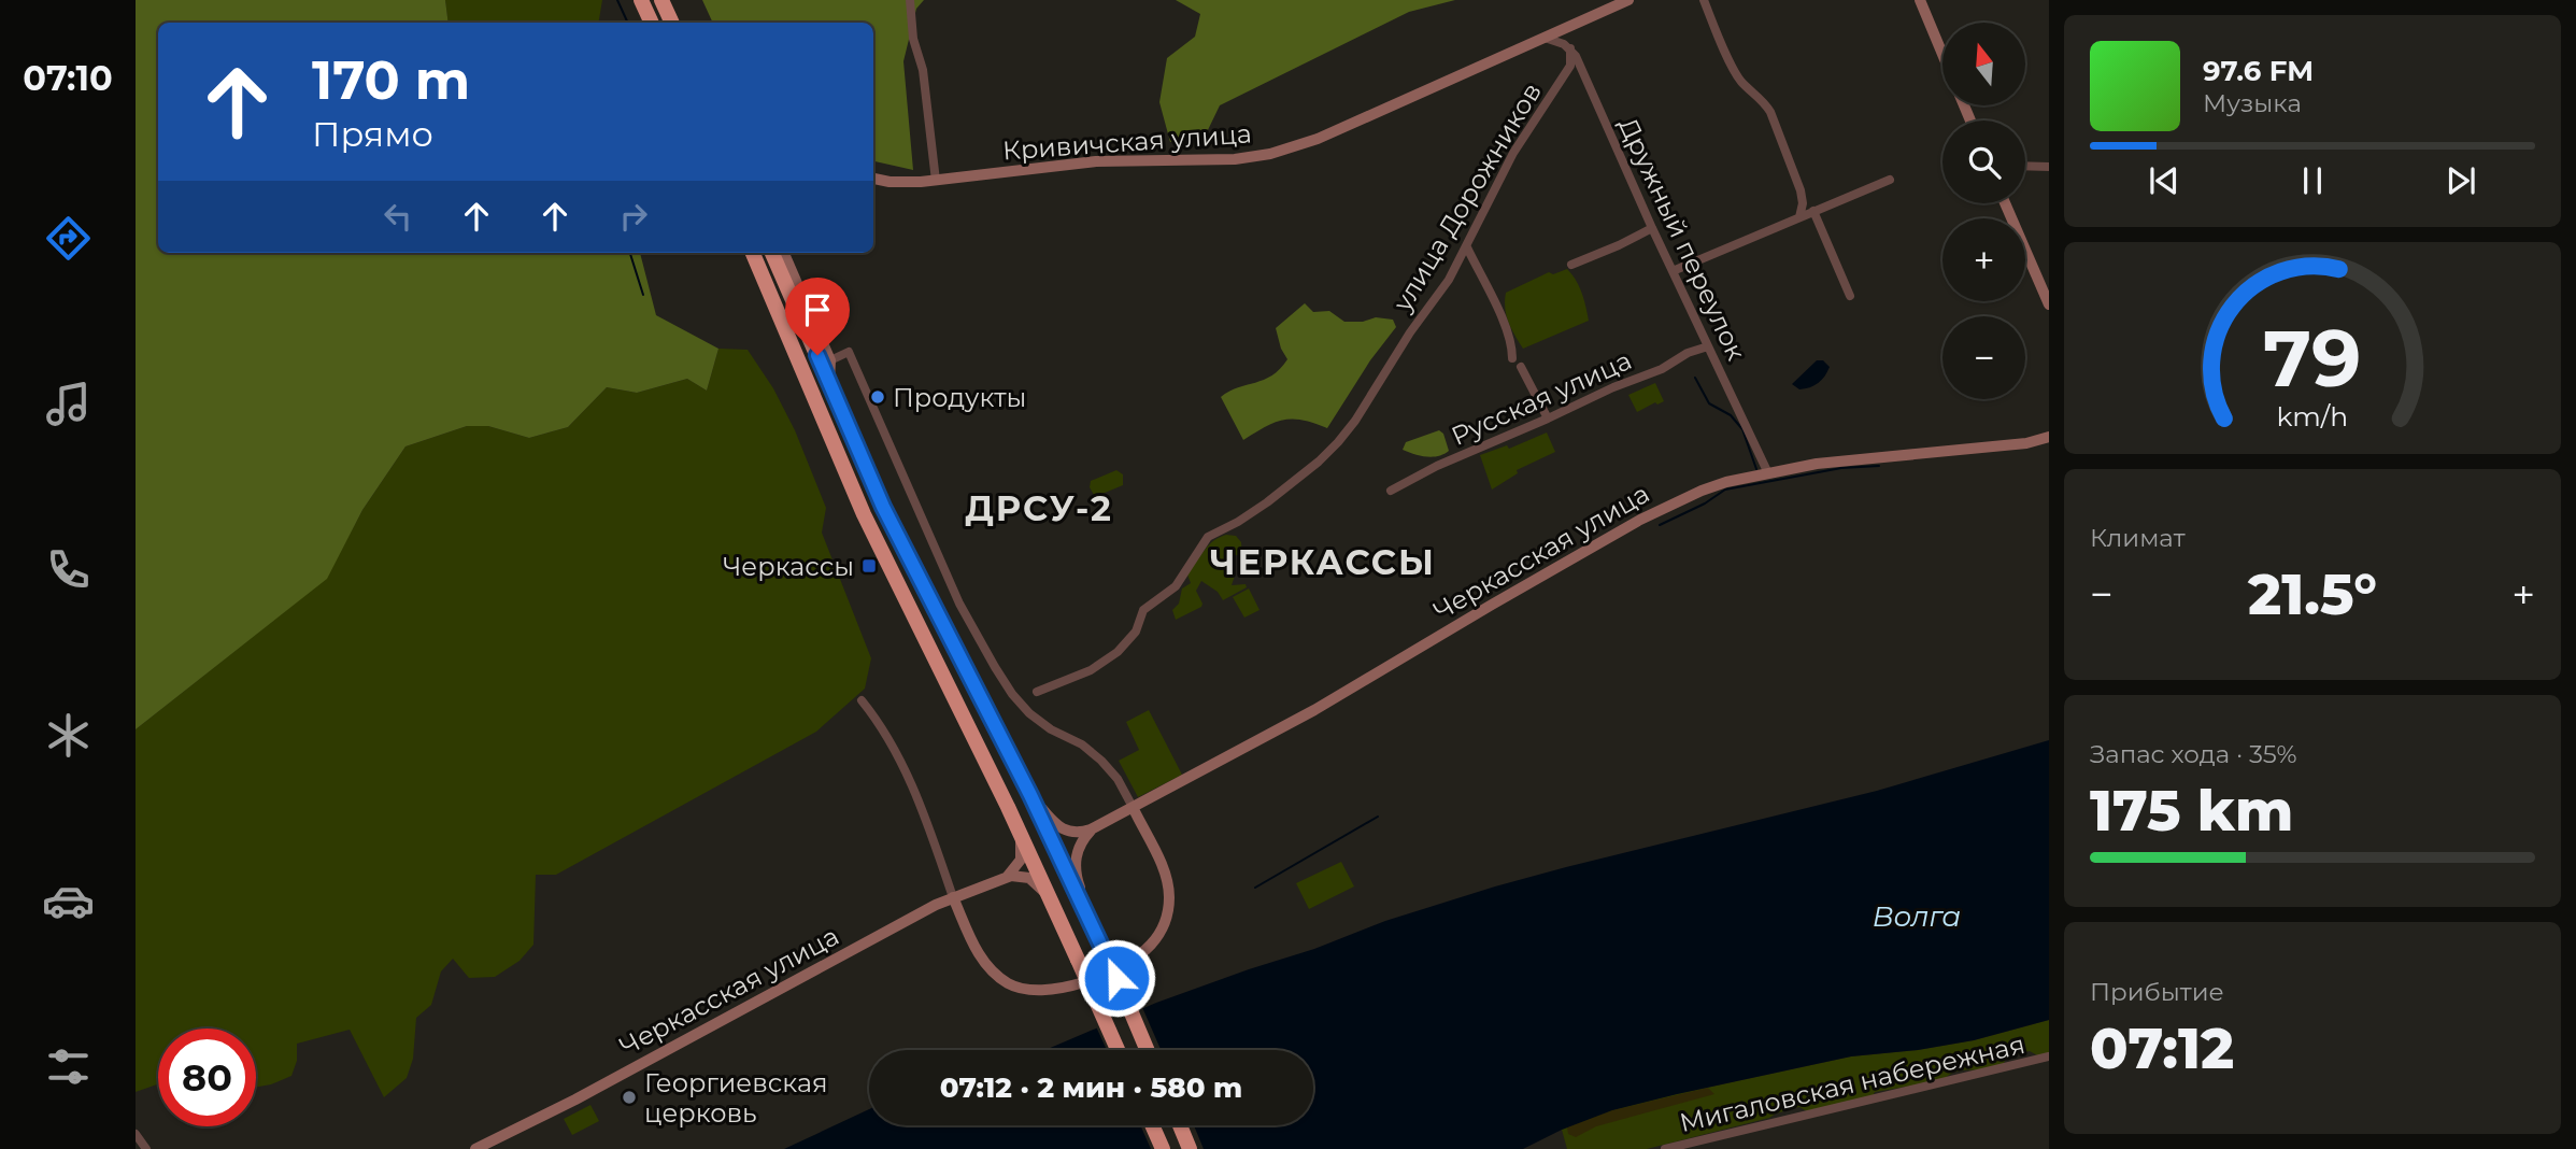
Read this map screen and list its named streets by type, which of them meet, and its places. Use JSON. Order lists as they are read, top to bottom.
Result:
{
  "streets": {
    "street": [
      "Кривичская улица",
      "улица Дорожников",
      "Дружный переулок",
      "Русская улица",
      "Черкасская улица",
      "Мигаловская набережная"
    ]
  },
  "crossings": [
    ["улица Дорожников", "Дружный переулок"],
    ["Дружный переулок", "Русская улица"],
    ["Дружный переулок", "Черкасская улица"]
  ],
  "districts": ["ДРСУ-2", "ЧЕРКАССЫ"],
  "water": ["Волга"],
  "places": {
    "other": ["Продукты", "Георгиевская церковь"],
    "transit": ["Черкассы"]
  },
  "north": "top",
  "page": {
    "tabs": "07:10",
    "map_buttons": ["+", "−"],
    "turn": ["170 m", "Прямо"],
    "song": ["97.6 FM", "Музыка"],
    "tile": [
      "Климат",
      ["Запас хода · 35%", "175 km"],
      ["Прибытие", "07:12"]
    ],
    "heat": ["−", "21.5°", "+"],
    "limit": "80",
    "trip": "07:12 · 2 мин · 580 m",
    "gauge": ["79", "km/h"]
  }
}
